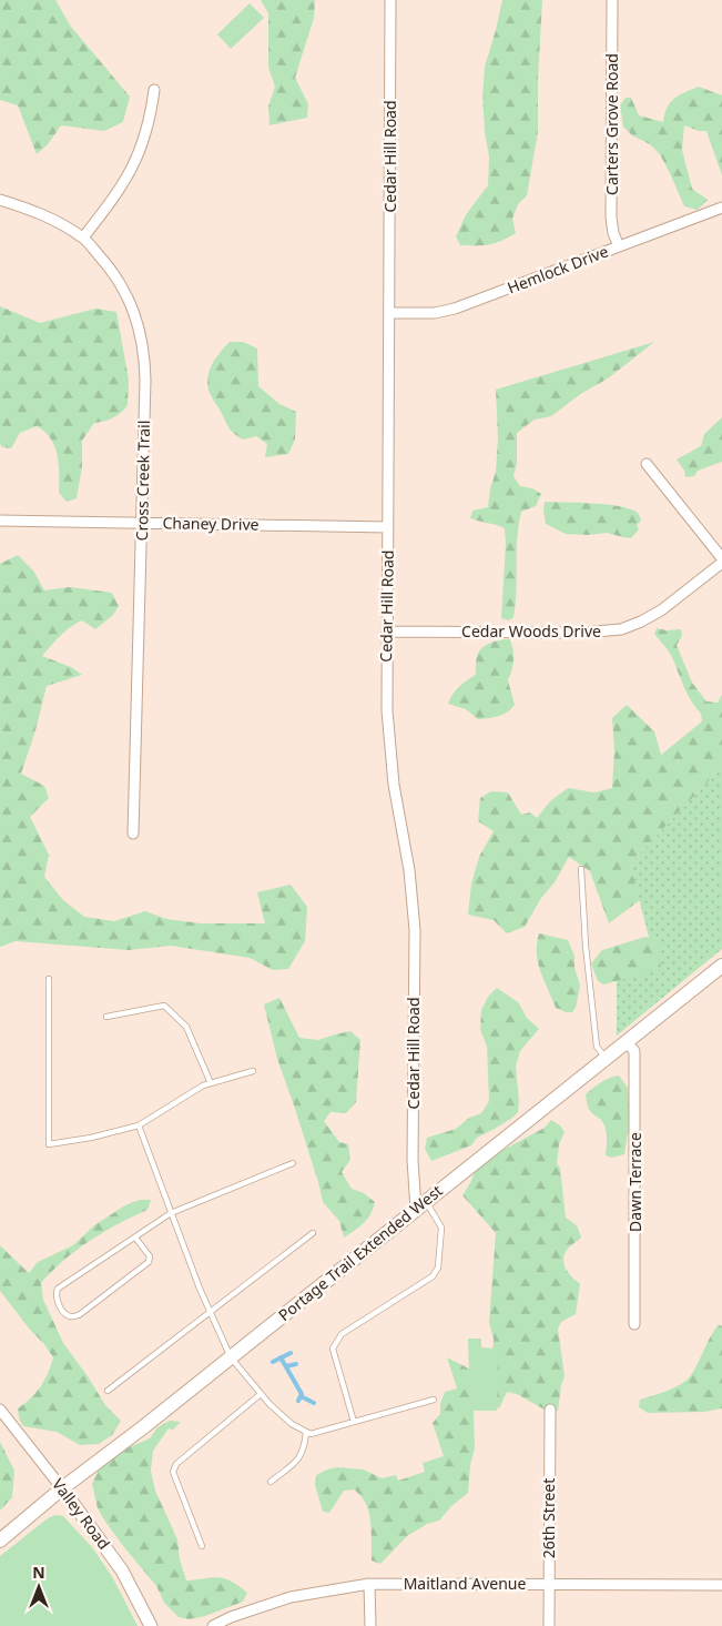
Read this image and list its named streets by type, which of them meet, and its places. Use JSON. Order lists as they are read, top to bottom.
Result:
{
  "streets": {
    "main road": ["Portage Trail Extended West"],
    "street": [
      "Carters Grove Road",
      "Cedar Hill Road",
      "Hemlock Drive",
      "Cross Creek Trail",
      "Chaney Drive",
      "Cedar Woods Drive",
      "Dawn Terrace",
      "Valley Road",
      "26th Street",
      "Maitland Avenue"
    ]
  },
  "crossings": [
    ["Carters Grove Road", "Hemlock Drive"],
    ["Cedar Hill Road", "Hemlock Drive"],
    ["Cedar Hill Road", "Chaney Drive"],
    ["Cedar Hill Road", "Cedar Woods Drive"],
    ["Cedar Hill Road", "Portage Trail Extended West"],
    ["Cross Creek Trail", "Chaney Drive"],
    ["Dawn Terrace", "Portage Trail Extended West"],
    ["Portage Trail Extended West", "Valley Road"],
    ["26th Street", "Maitland Avenue"]
  ],
  "north": "top"
}
